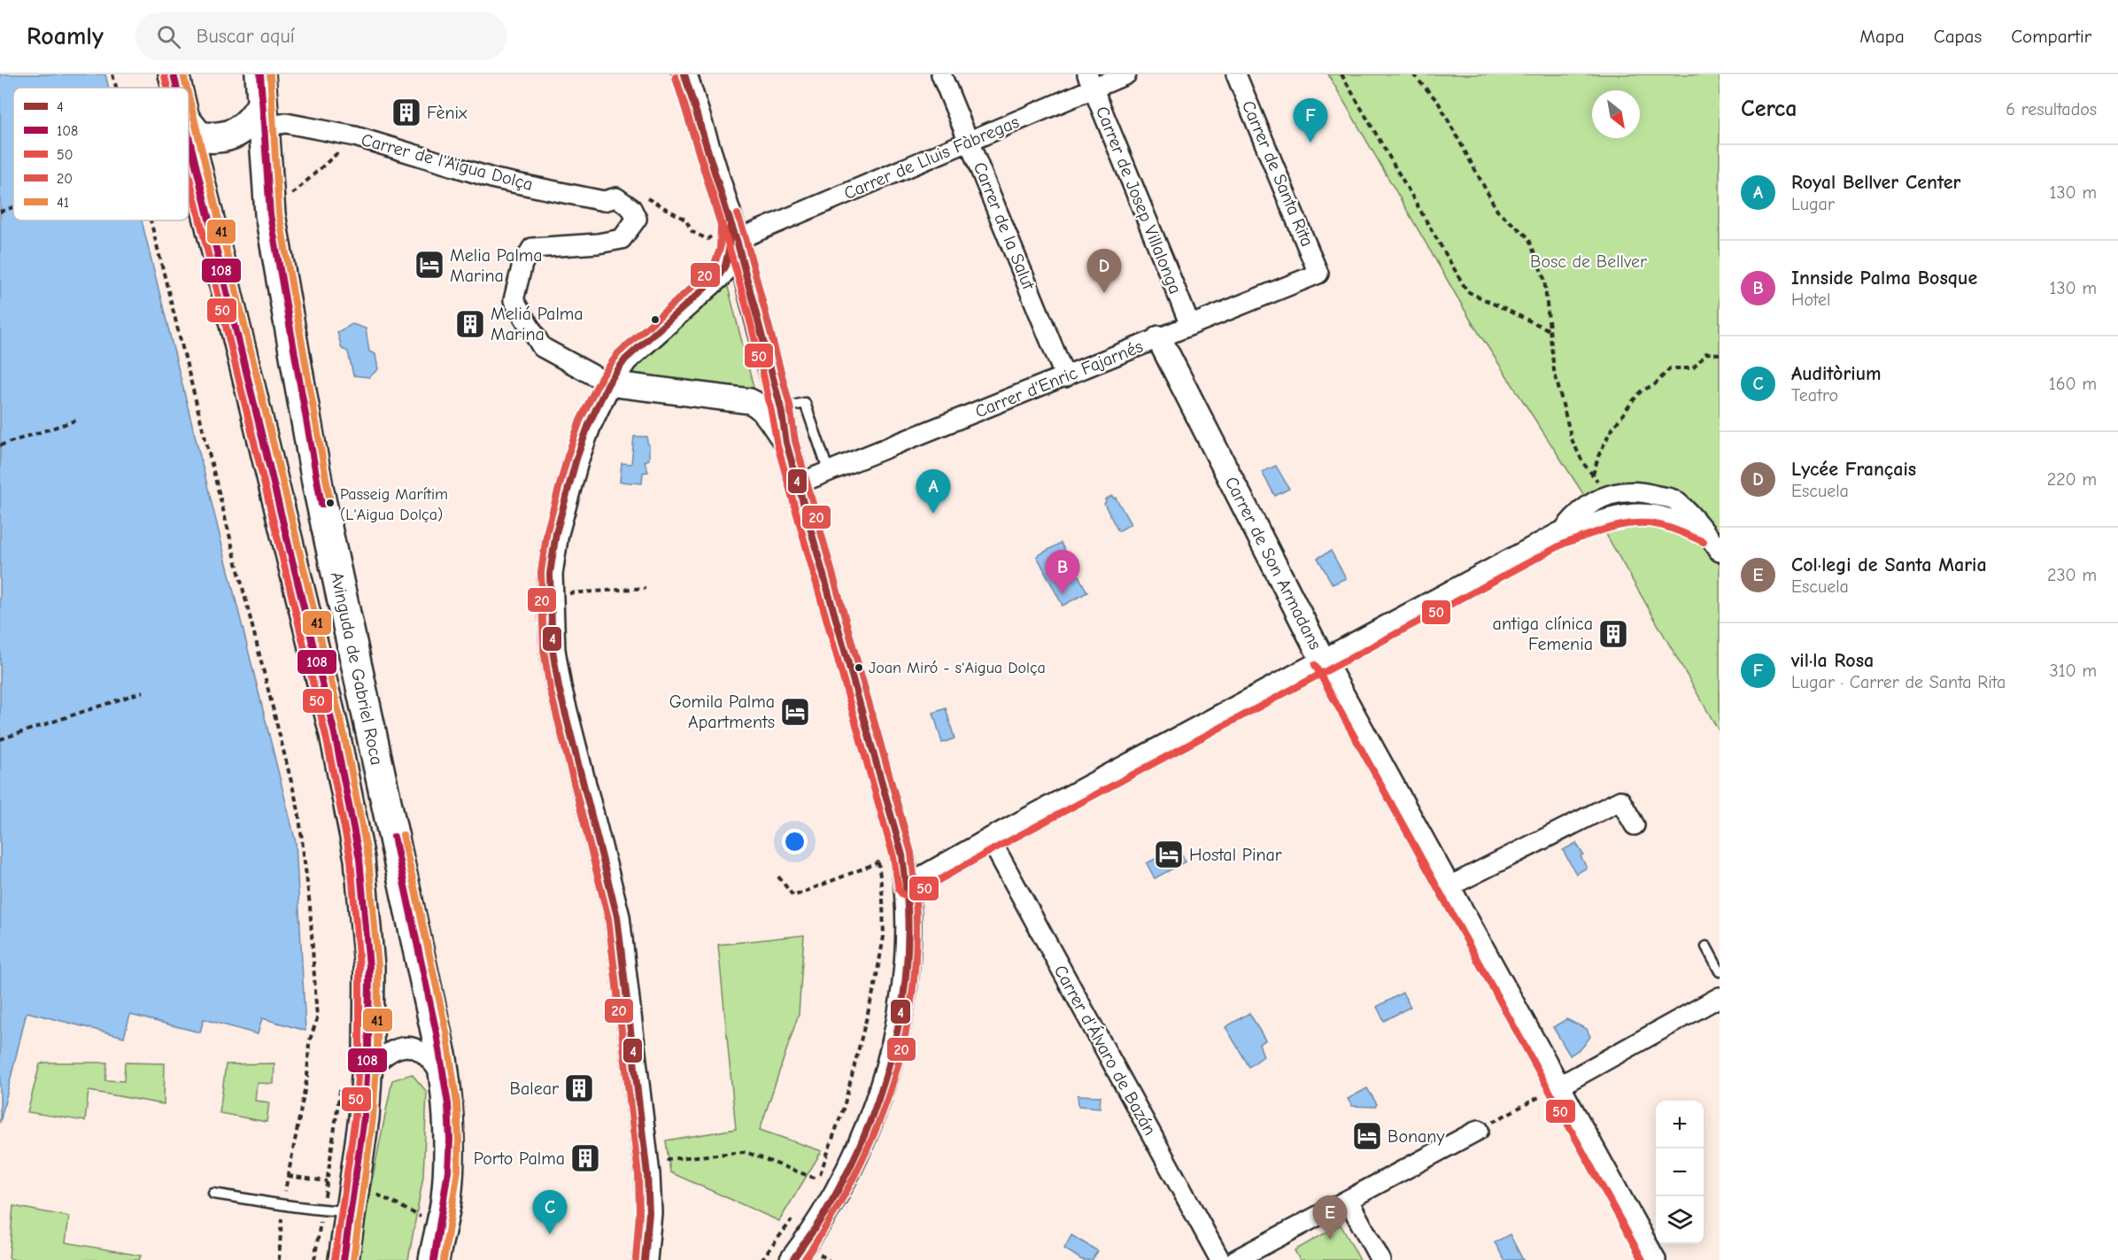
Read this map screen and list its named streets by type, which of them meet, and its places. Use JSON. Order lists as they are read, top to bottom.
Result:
{
  "streets": {
    "highway": ["Avinguda de Gabriel Roca"],
    "street": [
      "Carrer de Lluis Fàbregas",
      "Carrer de l'Aigua Dolça",
      "Carrer de Santa Rita",
      "Carrer de Josep Villalonga",
      "Carrer de la Salut",
      "Carrer d'Enric Fajarnés",
      "Carrer de Son Armadans",
      "Carrer d'Álvaro de Bazán"
    ]
  },
  "crossings": [
    ["Carrer de Lluis Fàbregas", "Carrer de Josep Villalonga"],
    ["Carrer de Lluis Fàbregas", "Carrer de la Salut"],
    ["Carrer de l'Aigua Dolça", "Avinguda de Gabriel Roca"],
    ["Carrer de Santa Rita", "Carrer d'Enric Fajarnés"],
    ["Carrer de Josep Villalonga", "Carrer d'Enric Fajarnés"],
    ["Carrer de la Salut", "Carrer d'Enric Fajarnés"],
    ["Carrer d'Enric Fajarnés", "Carrer de Son Armadans"]
  ],
  "parks": ["Bosc de Bellver"],
  "places": {
    "building": [
      "Fènix",
      "Meliá Palma Marina",
      "antiga clínica Femenia",
      "Balear",
      "Porto Palma"
    ],
    "hotel": [
      "Melia Palma Marina",
      "Gomila Palma Apartments",
      "Hostal Pinar",
      "Bonany"
    ],
    "other": ["Passeig Marítim (L'Aigua Dolça)", "Joan Miró - s'Aigua Dolça"]
  },
  "lines": [
    "transit line 4",
    "transit line 108",
    "transit line 41",
    "transit line 50",
    "transit line 20"
  ],
  "legend": [
    "4",
    "108",
    "50",
    "20",
    "41"
  ],
  "north": "bottom right",
  "page": {
    "header": "Roamly",
    "search": "Buscar aquí",
    "nav": ["Mapa", "Capas", "Compartir"],
    "heading": ["Cerca", "6 resultados"],
    "pins": [
      "F",
      "D",
      "A",
      "B",
      "C",
      "E"
    ],
    "list": [
      {
        "mark": "A",
        "name": "Royal Bellver Center",
        "note": "Lugar",
        "value": "130 m"
      },
      {
        "mark": "B",
        "name": "Innside Palma Bosque",
        "note": "Hotel",
        "value": "130 m"
      },
      {
        "mark": "C",
        "name": "Auditòrium",
        "note": "Teatro",
        "value": "160 m"
      },
      {
        "mark": "D",
        "name": "Lycée Français",
        "note": "Escuela",
        "value": "220 m"
      },
      {
        "mark": "E",
        "name": "Col·legi de Santa Maria",
        "note": "Escuela",
        "value": "230 m"
      },
      {
        "mark": "F",
        "name": "vil·la Rosa",
        "note": "Lugar · Carrer de Santa Rita",
        "value": "310 m"
      }
    ],
    "map_buttons": ["+", "−"]
  }
}
